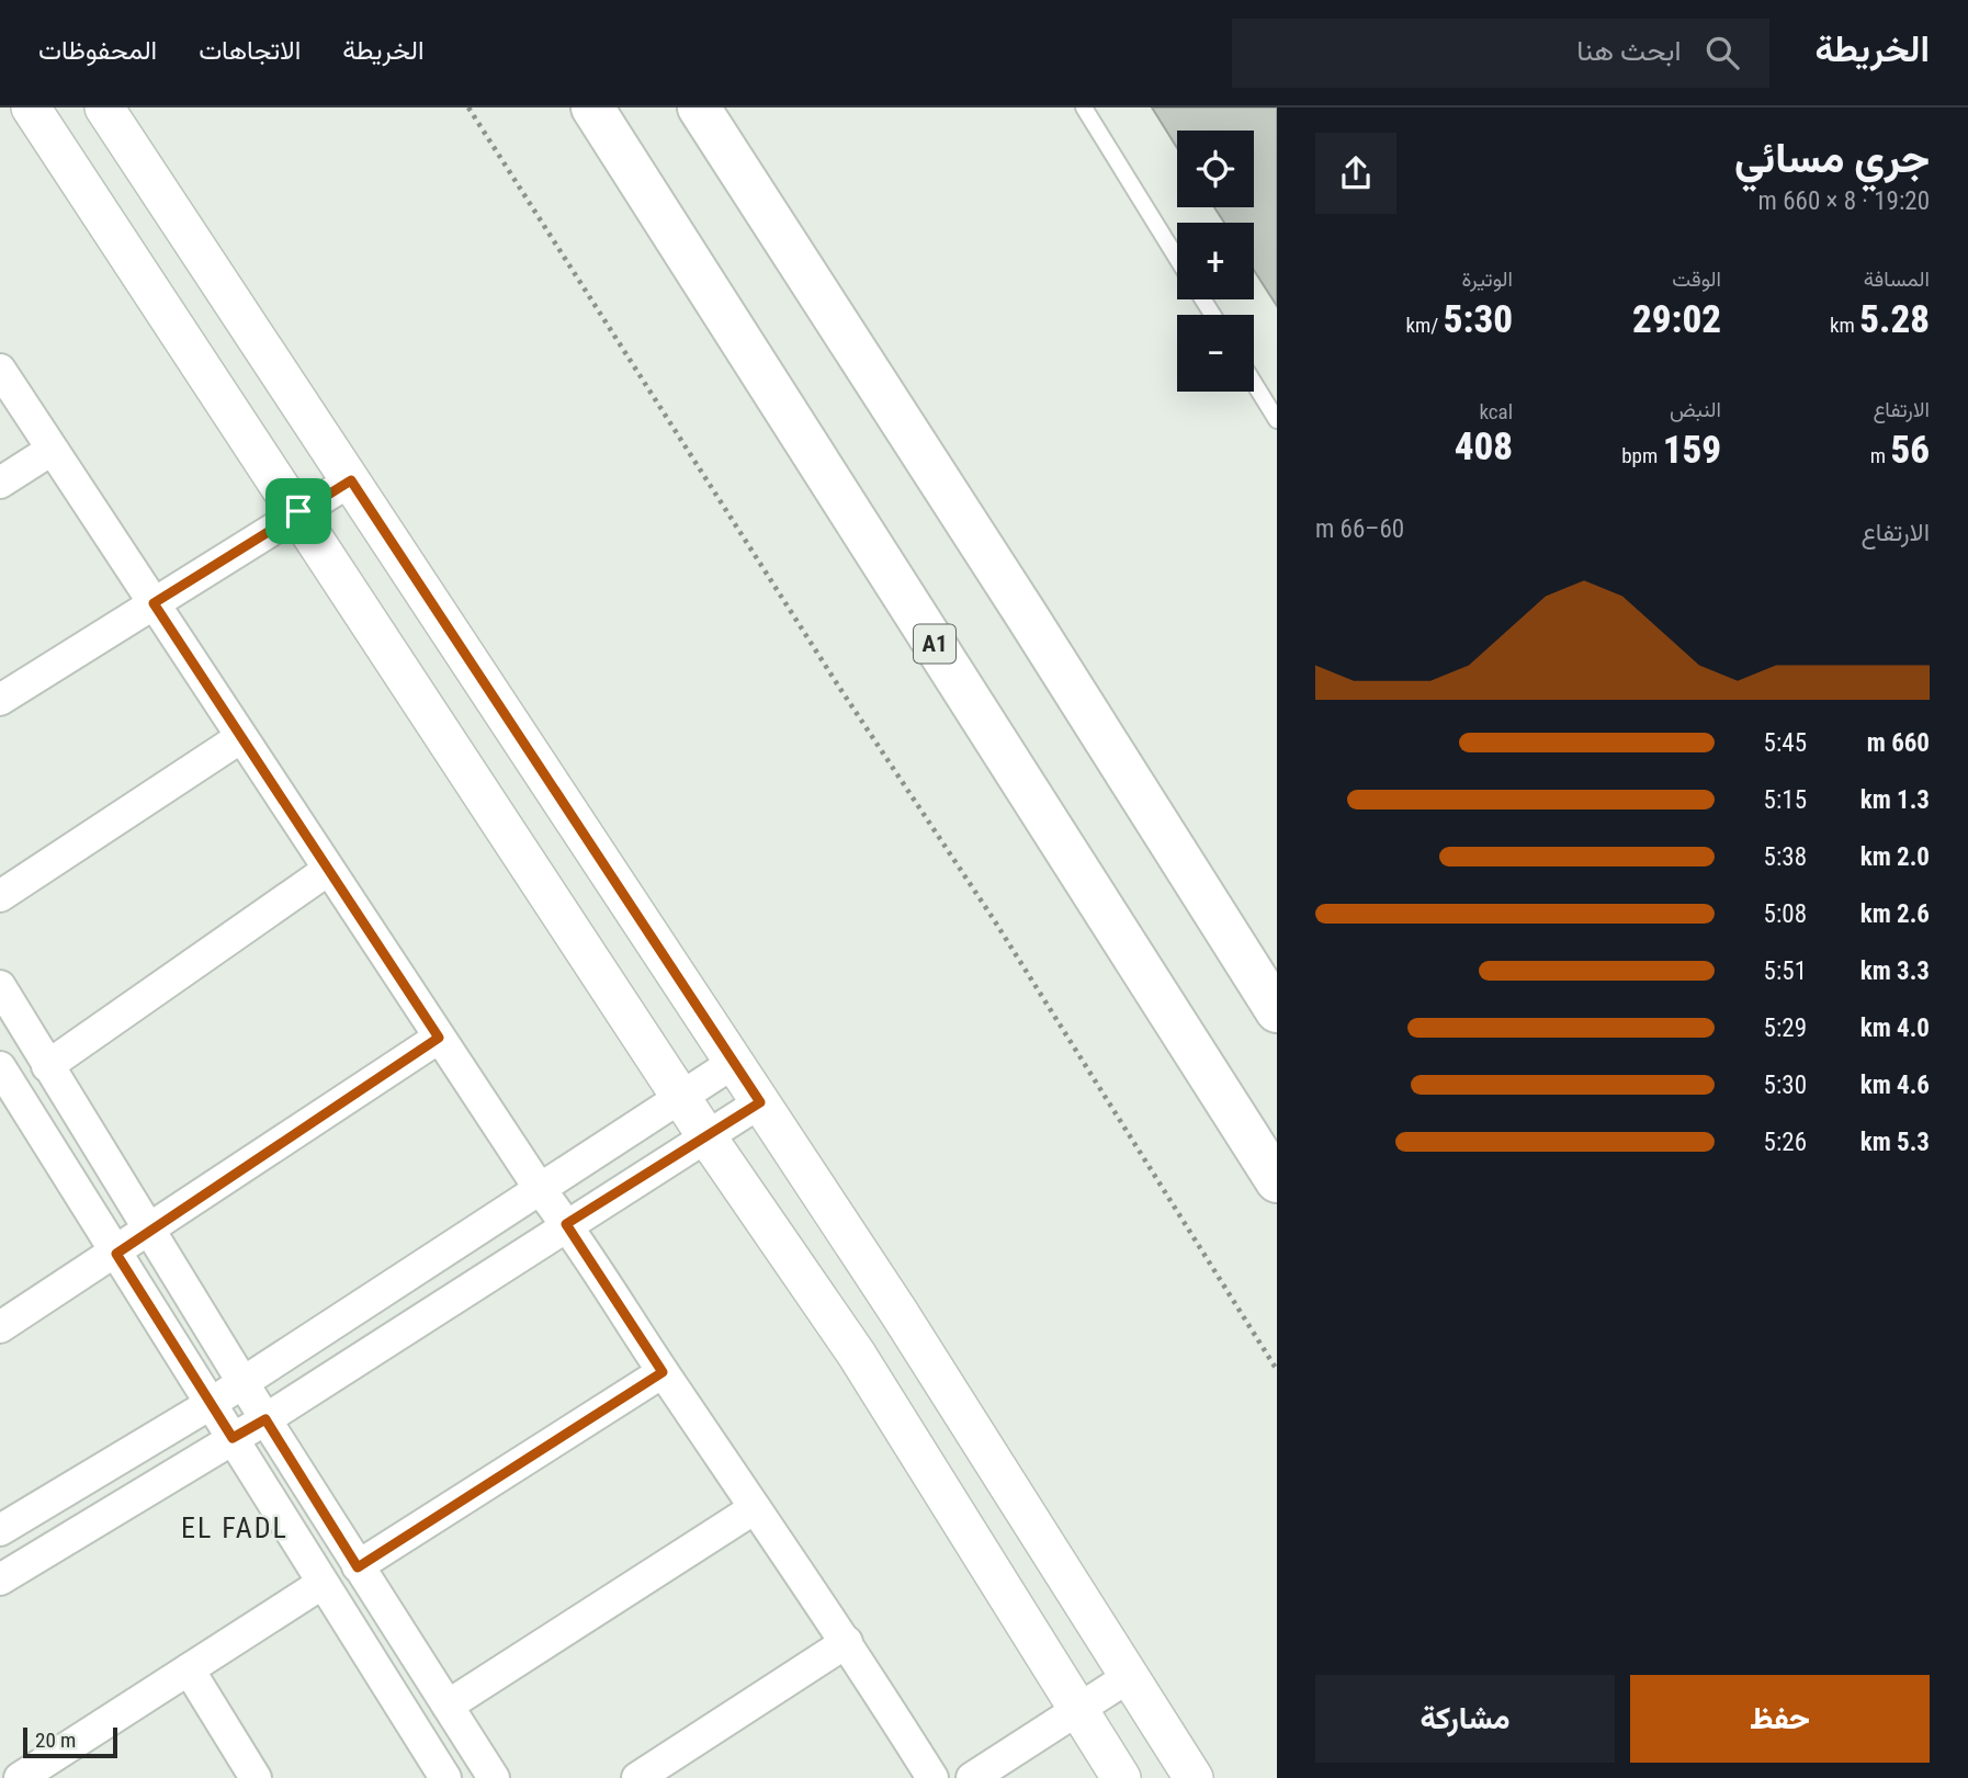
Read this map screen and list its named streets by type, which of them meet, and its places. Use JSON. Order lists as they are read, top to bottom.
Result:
{
  "streets": {
    "highway": ["A1"]
  },
  "districts": ["EL FADL"],
  "scale_bar": "20 m",
  "page": {
    "header": "الخريطة",
    "search": "ابحث هنا",
    "nav": ["الخريطة", "الاتجاهات", "المحفوظات"],
    "heading": ["جري مسائي", "19:20 · 8 × 660 m"],
    "map_buttons": ["+", "−"],
    "stats": [
      ["المسافة", "5.28 km"],
      ["الوقت", "29:02"],
      ["الوتيرة", "5:30 /km"],
      ["الارتفاع", "56 m"],
      ["النبض", "159 bpm"],
      ["kcal", "408"]
    ],
    "chart": ["الارتفاع", "60–66 m"],
    "list": [
      {
        "name": "660 m",
        "note": "5:45"
      },
      {
        "name": "1.3 km",
        "note": "5:15"
      },
      {
        "name": "2.0 km",
        "note": "5:38"
      },
      {
        "name": "2.6 km",
        "note": "5:08"
      },
      {
        "name": "3.3 km",
        "note": "5:51"
      },
      {
        "name": "4.0 km",
        "note": "5:29"
      },
      {
        "name": "4.6 km",
        "note": "5:30"
      },
      {
        "name": "5.3 km",
        "note": "5:26"
      }
    ],
    "buttons": ["حفظ", "مشاركة"],
    "scale": "20 m"
  }
}
